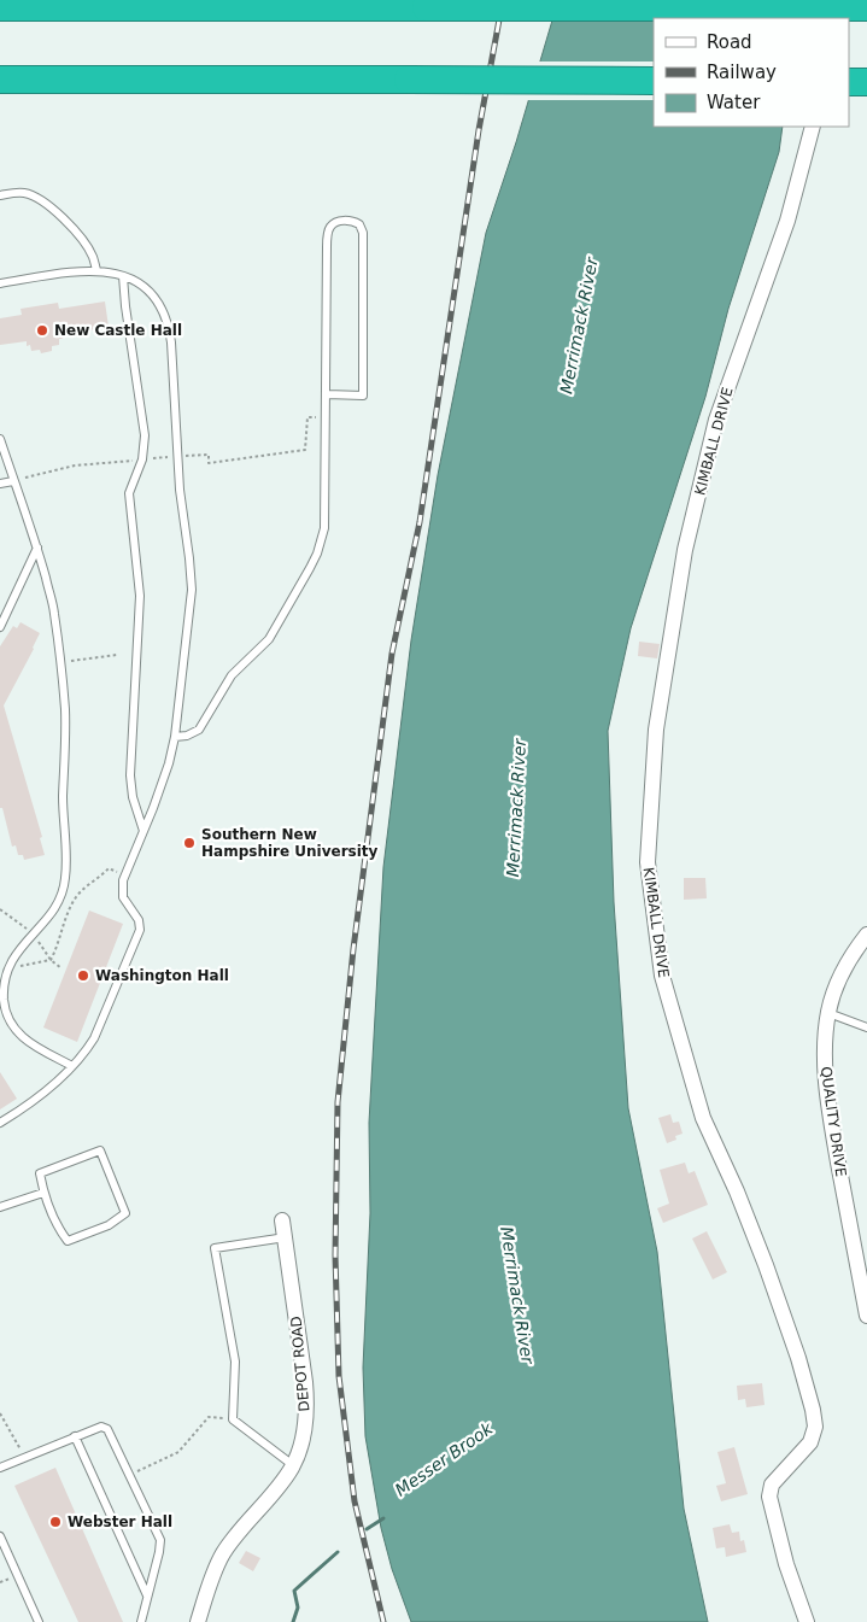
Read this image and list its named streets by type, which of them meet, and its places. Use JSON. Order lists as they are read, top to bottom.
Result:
{
  "streets": {
    "street": ["KIMBALL DRIVE", "QUALITY DRIVE", "DEPOT ROAD"]
  },
  "water": ["Merrimack River", "Messer Brook"],
  "places": [
    "New Castle Hall",
    "Southern New Hampshire University",
    "Washington Hall",
    "Webster Hall"
  ],
  "legend": ["Road", "Railway", "Water"]
}
